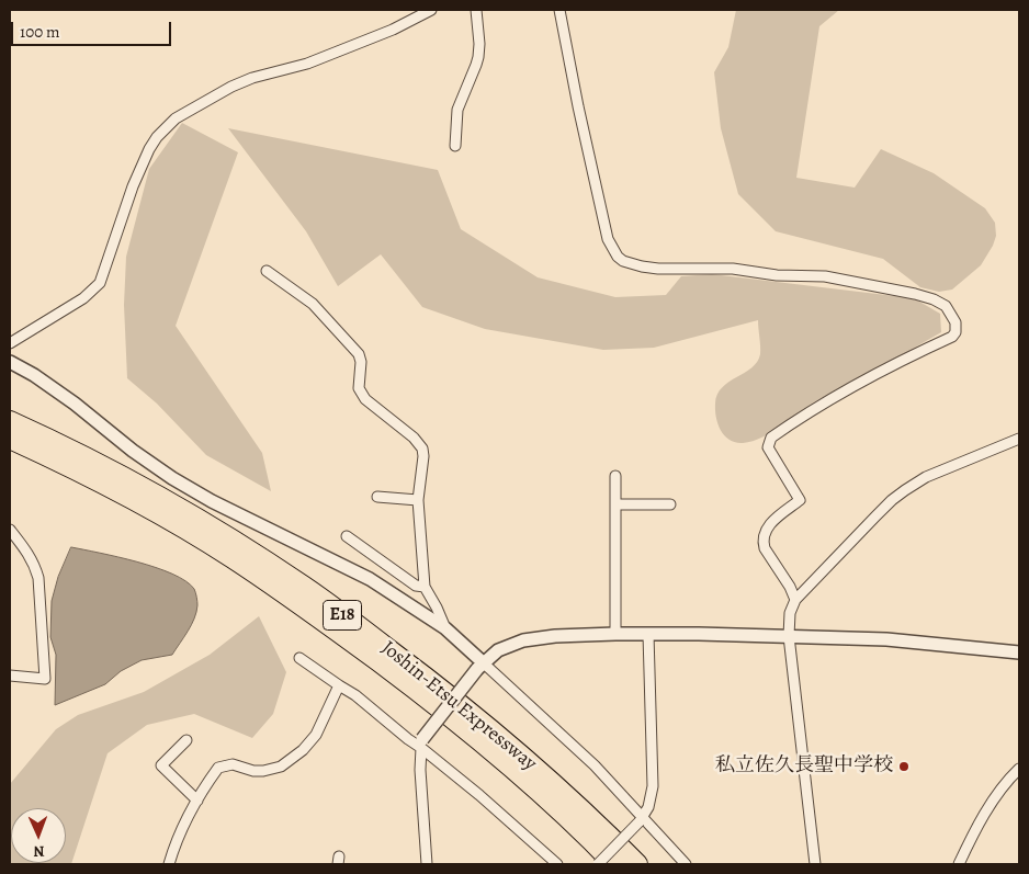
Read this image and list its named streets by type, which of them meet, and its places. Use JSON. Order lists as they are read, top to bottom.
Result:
{
  "streets": {
    "highway": ["E18", "Joshin-Etsu Expressway"]
  },
  "places": ["私立佐久長聖中学校"],
  "scale_bar": "100 m",
  "north": "bottom"
}
